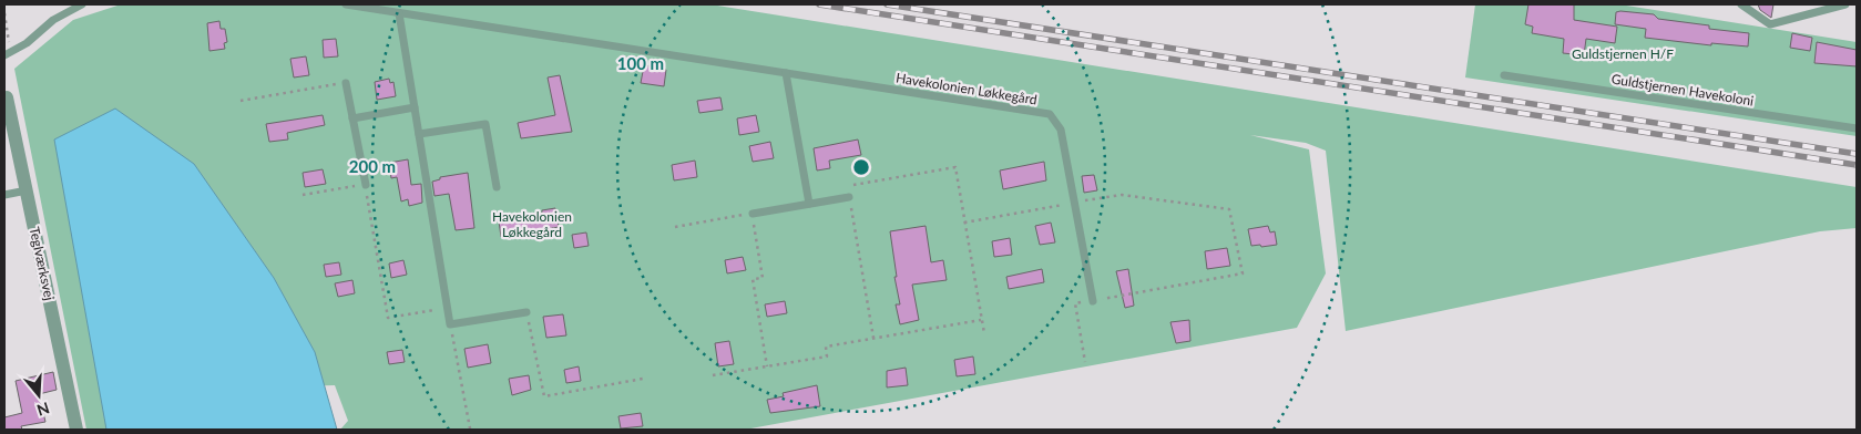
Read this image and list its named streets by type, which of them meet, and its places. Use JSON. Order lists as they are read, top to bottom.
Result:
{
  "streets": {
    "street": ["Teglværksvej"],
    "lane": ["Havekolonien Løkkegård", "Guldstjernen Havekoloni"]
  },
  "parks": ["Guldstjernen H/F", "Havekolonien Løkkegård"],
  "north": "bottom",
  "rings": ["100 m", "200 m"]
}
